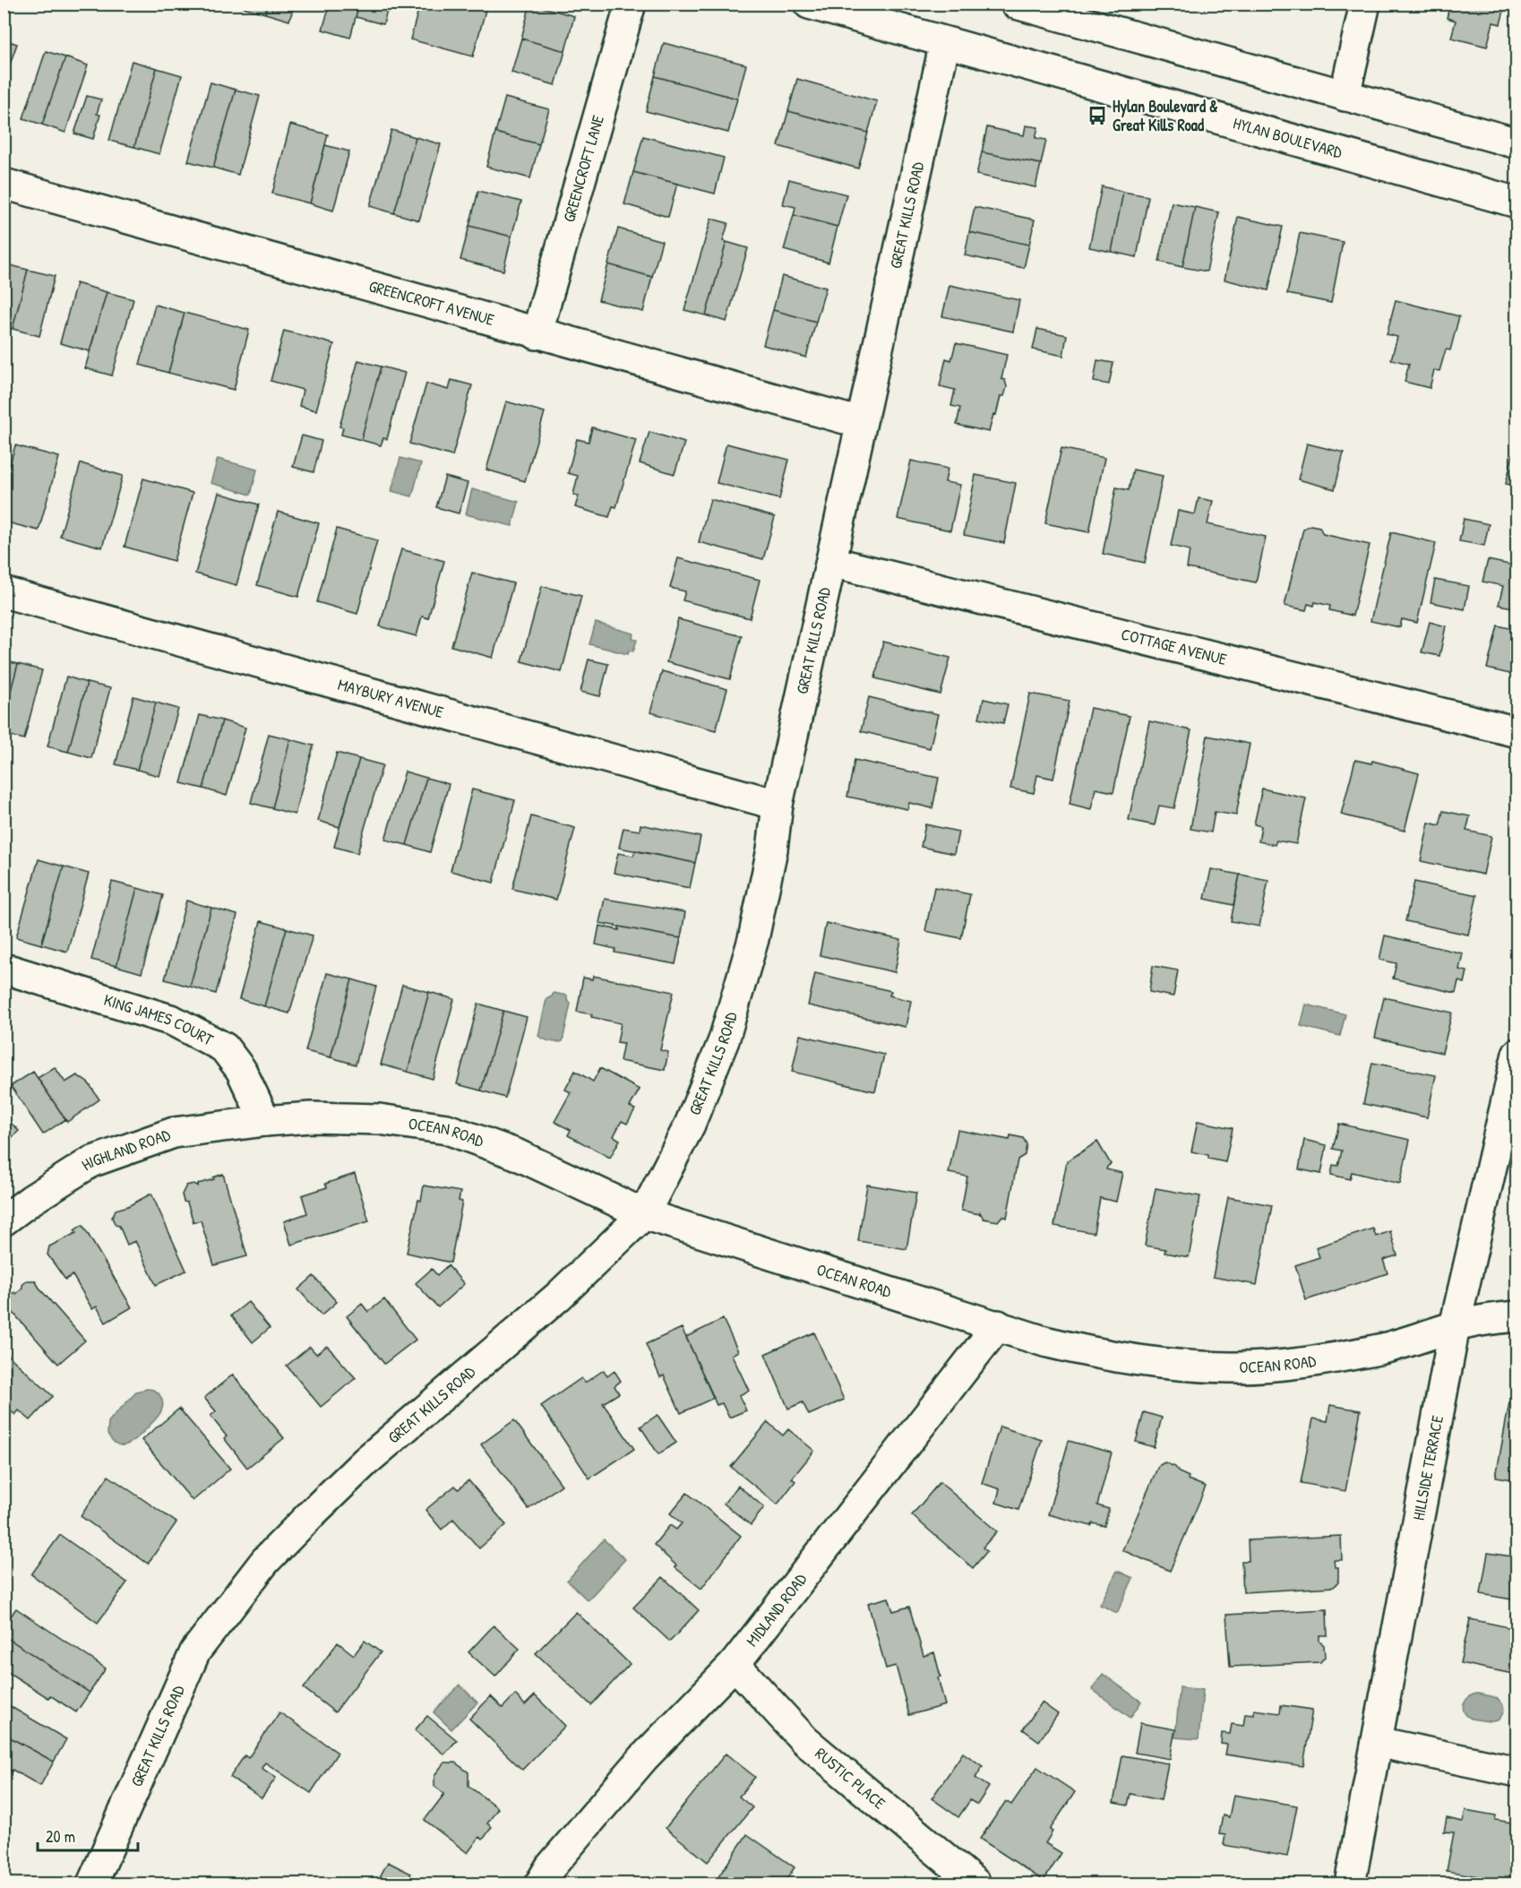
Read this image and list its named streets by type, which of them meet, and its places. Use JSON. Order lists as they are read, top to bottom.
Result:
{
  "streets": {
    "street": [
      "HYLAN BOULEVARD",
      "GREENCROFT LANE",
      "GREAT KILLS ROAD",
      "GREENCROFT AVENUE",
      "COTTAGE AVENUE",
      "MAYBURY AVENUE",
      "KING JAMES COURT",
      "OCEAN ROAD",
      "HIGHLAND ROAD",
      "HILLSIDE TERRACE",
      "MIDLAND ROAD",
      "RUSTIC PLACE"
    ]
  },
  "crossings": [
    ["HYLAN BOULEVARD", "GREAT KILLS ROAD"],
    ["GREENCROFT LANE", "GREENCROFT AVENUE"],
    ["GREAT KILLS ROAD", "GREENCROFT AVENUE"],
    ["GREAT KILLS ROAD", "COTTAGE AVENUE"],
    ["GREAT KILLS ROAD", "MAYBURY AVENUE"],
    ["GREAT KILLS ROAD", "OCEAN ROAD"],
    ["KING JAMES COURT", "OCEAN ROAD"],
    ["KING JAMES COURT", "HIGHLAND ROAD"],
    ["OCEAN ROAD", "HIGHLAND ROAD"],
    ["OCEAN ROAD", "HILLSIDE TERRACE"],
    ["OCEAN ROAD", "MIDLAND ROAD"],
    ["MIDLAND ROAD", "RUSTIC PLACE"]
  ],
  "places": {
    "bus stop": ["Hylan Boulevard & Great Kills Road"]
  },
  "scale_bar": "20 m"
}
